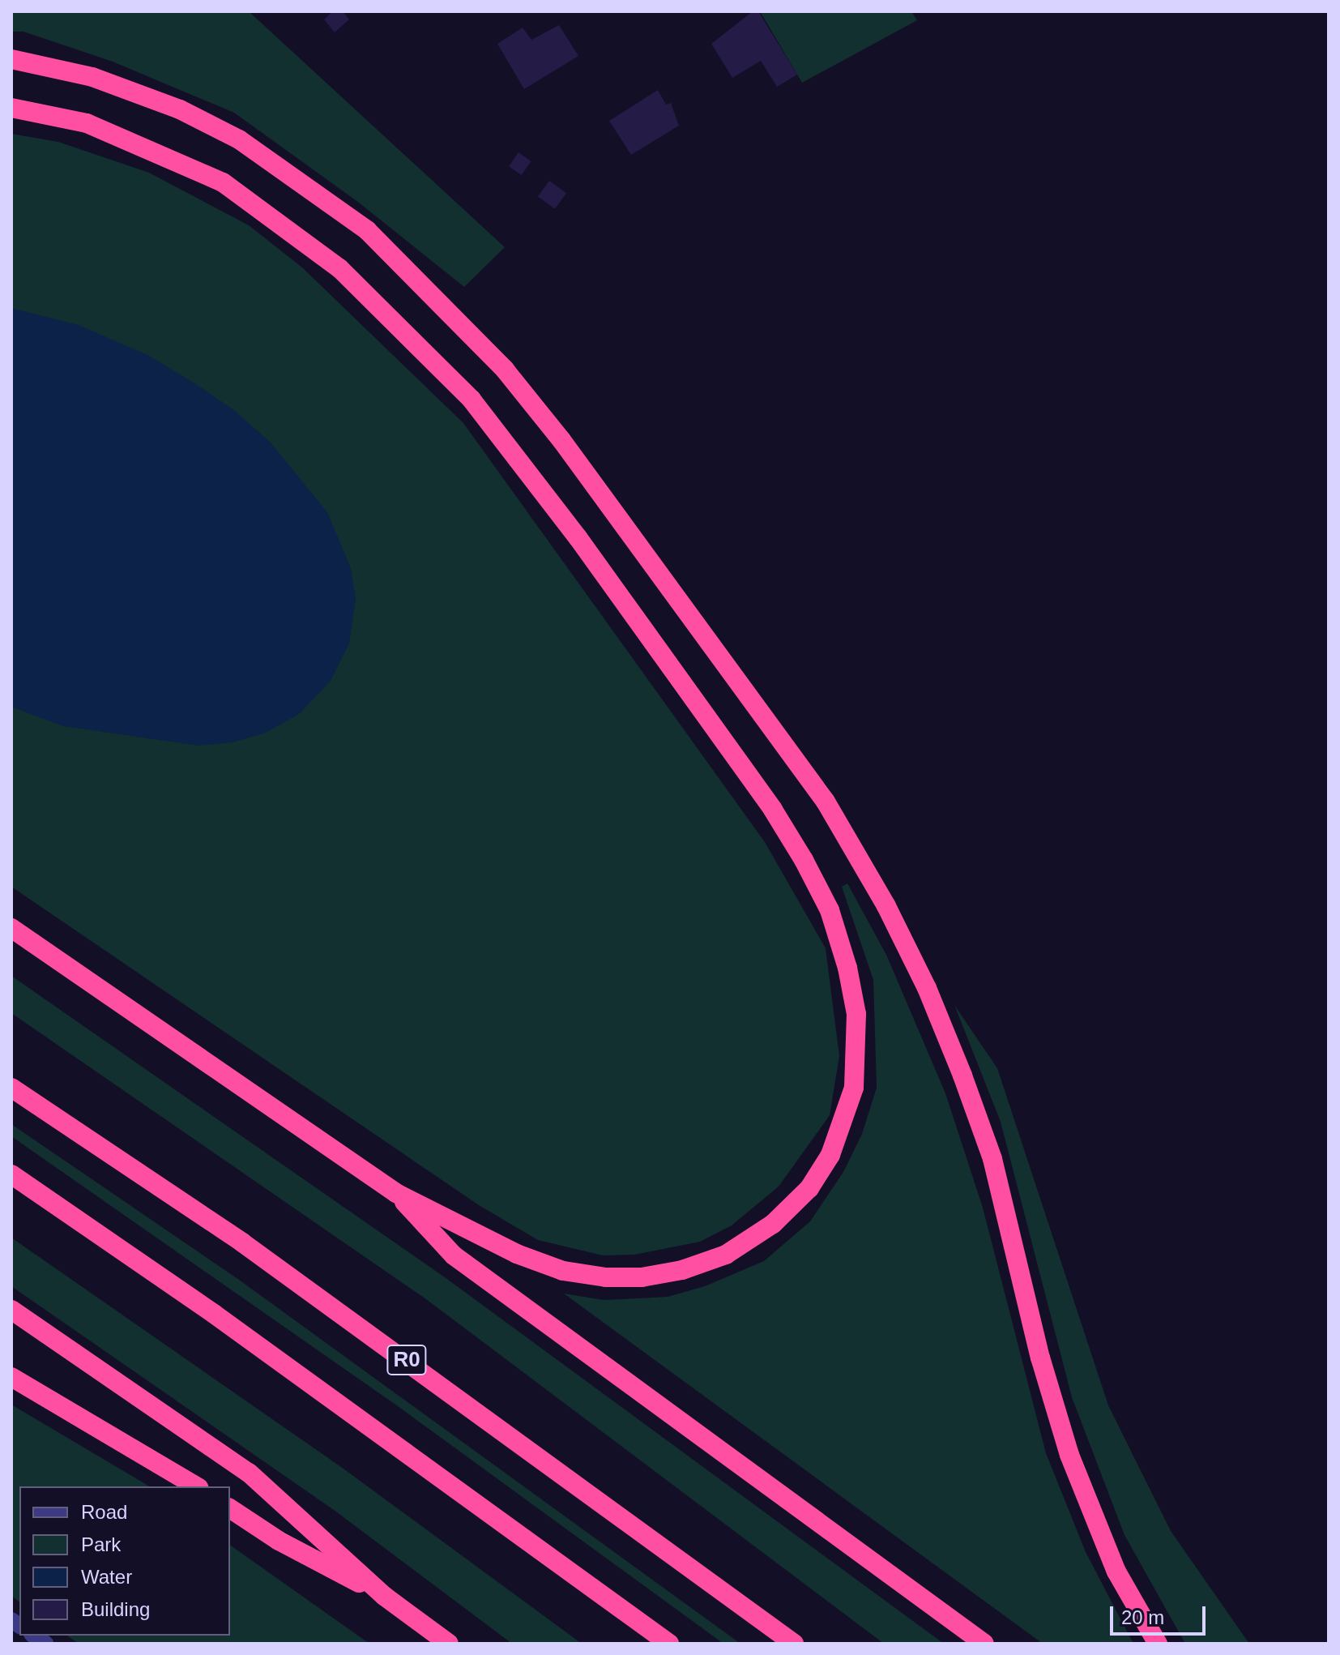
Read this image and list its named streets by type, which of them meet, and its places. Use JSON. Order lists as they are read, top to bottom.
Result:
{
  "streets": {
    "highway": ["R0"]
  },
  "legend": [
    "Road",
    "Park",
    "Water",
    "Building"
  ],
  "scale_bar": "20 m"
}
